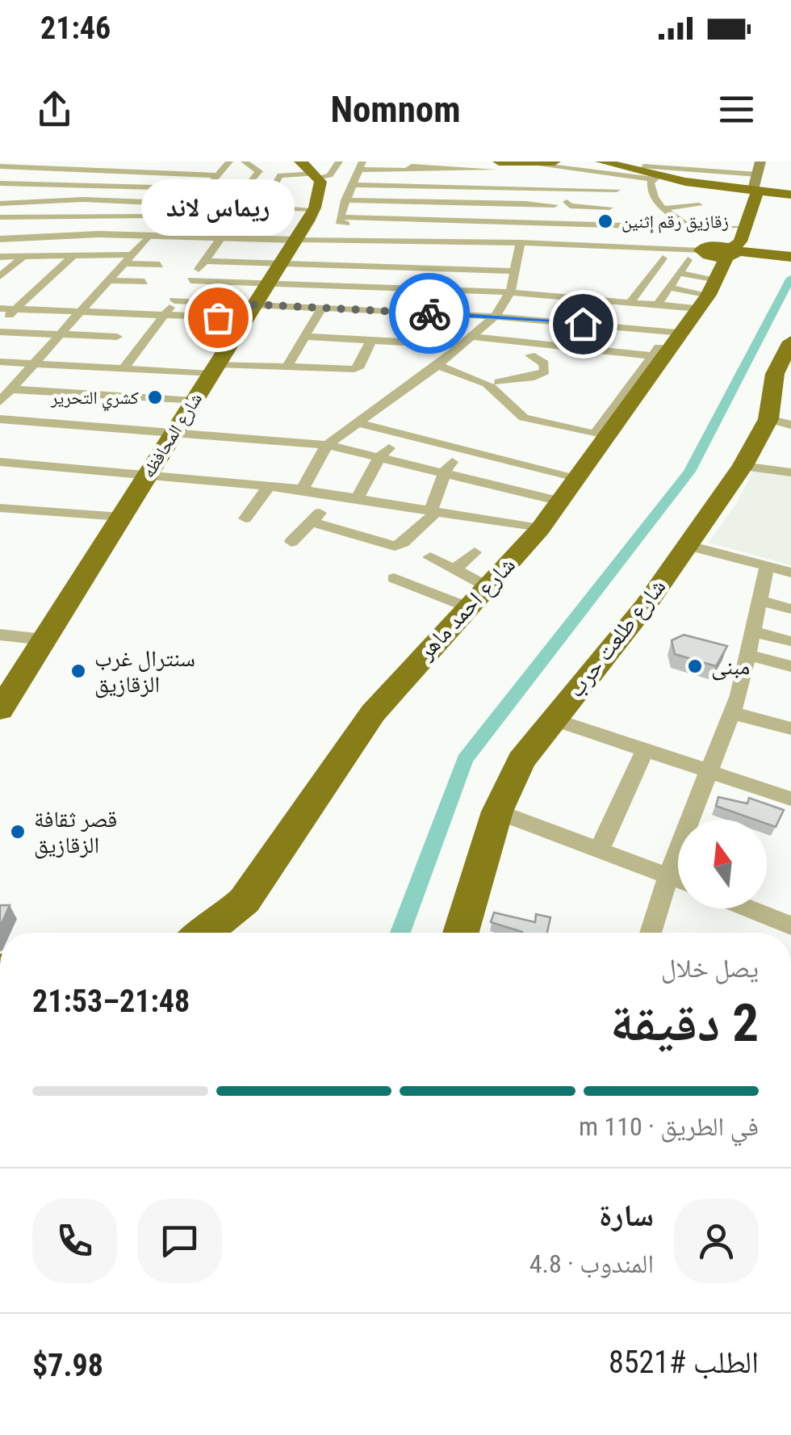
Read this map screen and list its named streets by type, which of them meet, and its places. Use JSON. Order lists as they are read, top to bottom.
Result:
{
  "streets": {
    "main road": ["شارع المحافظه", "شارع احمد ماهر", "شارع طلعت حرب"]
  },
  "places": [
    "زقازيق رقم إثنين",
    "ريماس لاند",
    "كشري التحرير",
    "مبنى",
    "سنترال غرب الزقازيق",
    "قصر ثقافة الزقازيق"
  ],
  "north": "top",
  "page": {
    "status": "21:46",
    "header": "Nomnom",
    "bubble": "ريماس لاند",
    "heading": ["2 دقيقة", "يصل خلال", "21:48–21:53"],
    "panel": [
      "سارة",
      "المندوب · 4.8",
      "الطلب #8521",
      "$7.98"
    ],
    "bar": "في الطريق · 110 m"
  }
}
